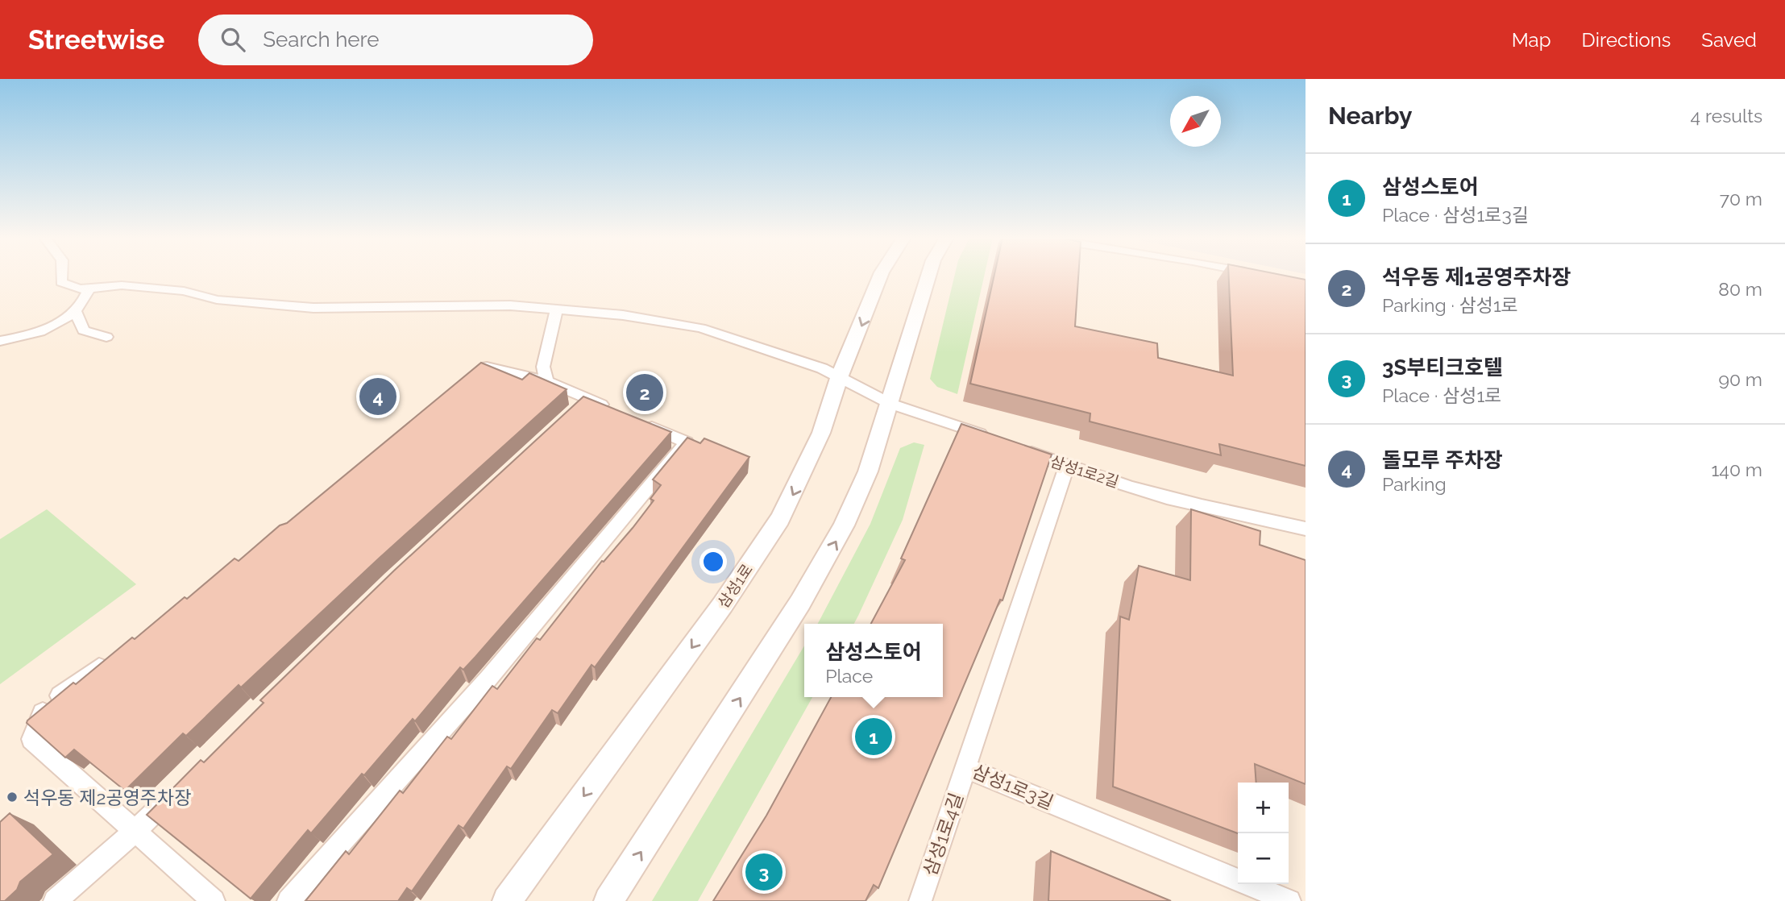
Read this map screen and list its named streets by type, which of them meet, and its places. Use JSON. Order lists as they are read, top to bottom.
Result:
{
  "streets": {
    "street": [
      "삼성1로2길",
      "삼성1로",
      "삼성1로3길",
      "삼성1로4길"
    ]
  },
  "crossings": [
    ["삼성1로2길", "삼성1로3길"],
    ["삼성1로3길", "삼성1로4길"]
  ],
  "places": ["석우동 제2공영주차장"],
  "north": "bottom left",
  "page": {
    "header": "Streetwise",
    "search": "Search here",
    "nav": ["Map", "Directions", "Saved"],
    "heading": ["Nearby", "4 results"],
    "list": [
      {
        "mark": "1",
        "name": "삼성스토어",
        "note": "Place · 삼성1로3길",
        "value": "70 m"
      },
      {
        "mark": "2",
        "name": "석우동 제1공영주차장",
        "note": "Parking · 삼성1로",
        "value": "80 m"
      },
      {
        "mark": "3",
        "name": "3S부티크호텔",
        "note": "Place · 삼성1로",
        "value": "90 m"
      },
      {
        "mark": "4",
        "name": "돌모루 주차장",
        "note": "Parking",
        "value": "140 m"
      }
    ],
    "pins": [
      "2",
      "4",
      "1",
      "3"
    ],
    "popup": ["삼성스토어", "Place"],
    "map_buttons": ["+", "−"]
  }
}
